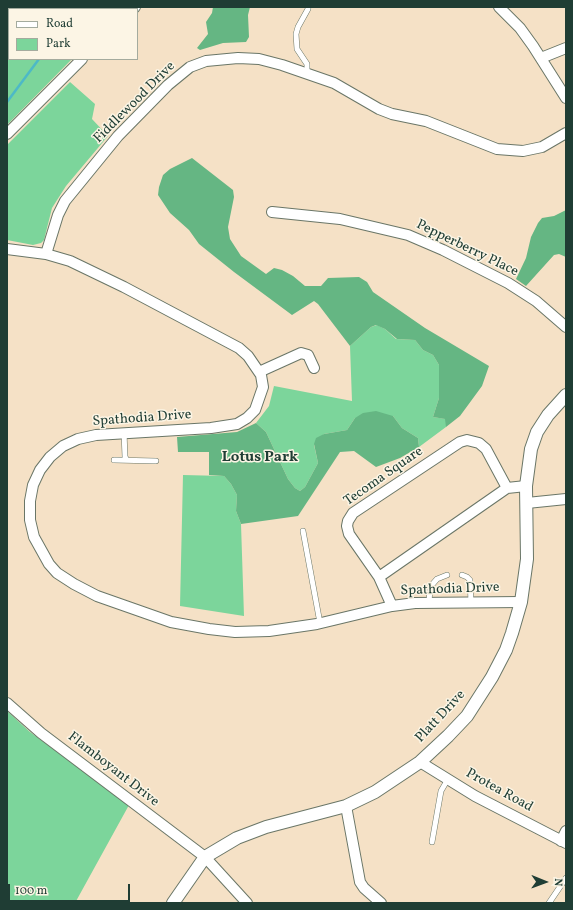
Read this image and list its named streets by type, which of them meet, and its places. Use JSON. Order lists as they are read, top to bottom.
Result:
{
  "streets": {
    "street": [
      "Fiddlewood Drive",
      "Pepperberry Place",
      "Spathodia Drive",
      "Tecoma Square",
      "Platt Drive",
      "Flamboyant Drive",
      "Protea Road"
    ]
  },
  "crossings": [
    ["Fiddlewood Drive", "Spathodia Drive"],
    ["Spathodia Drive", "Tecoma Square"],
    ["Spathodia Drive", "Platt Drive"],
    ["Platt Drive", "Flamboyant Drive"],
    ["Platt Drive", "Protea Road"]
  ],
  "districts": ["Lotus Park"],
  "legend": ["Road", "Park"],
  "scale_bar": "100 m",
  "north": "right"
}
